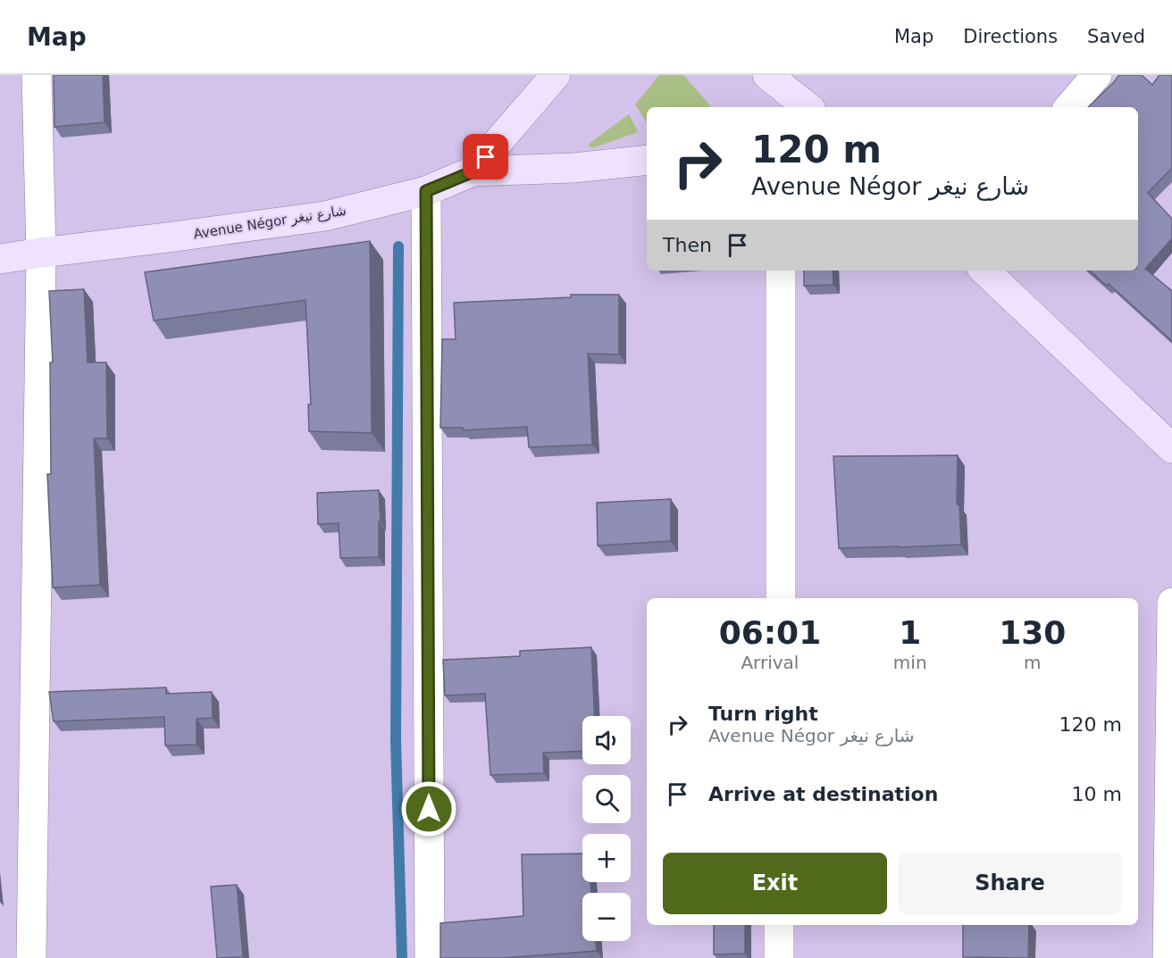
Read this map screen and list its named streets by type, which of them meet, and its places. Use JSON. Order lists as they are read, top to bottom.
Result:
{
  "streets": {
    "main road": ["Avenue Négor شارع نيغر"]
  },
  "page": {
    "header": "Map",
    "nav": ["Map", "Directions", "Saved"],
    "turn": ["120 m", "Avenue Négor شارع نيغر"],
    "then": "Then",
    "eta": [
      "06:01",
      "Arrival",
      "1",
      "min",
      "130",
      "m"
    ],
    "list": [
      {
        "name": "Turn right",
        "note": "Avenue Négor شارع نيغر",
        "value": "120 m"
      },
      {
        "name": "Arrive at destination",
        "value": "10 m"
      }
    ],
    "map_buttons": ["+", "−"],
    "buttons": ["Exit", "Share"]
  }
}
